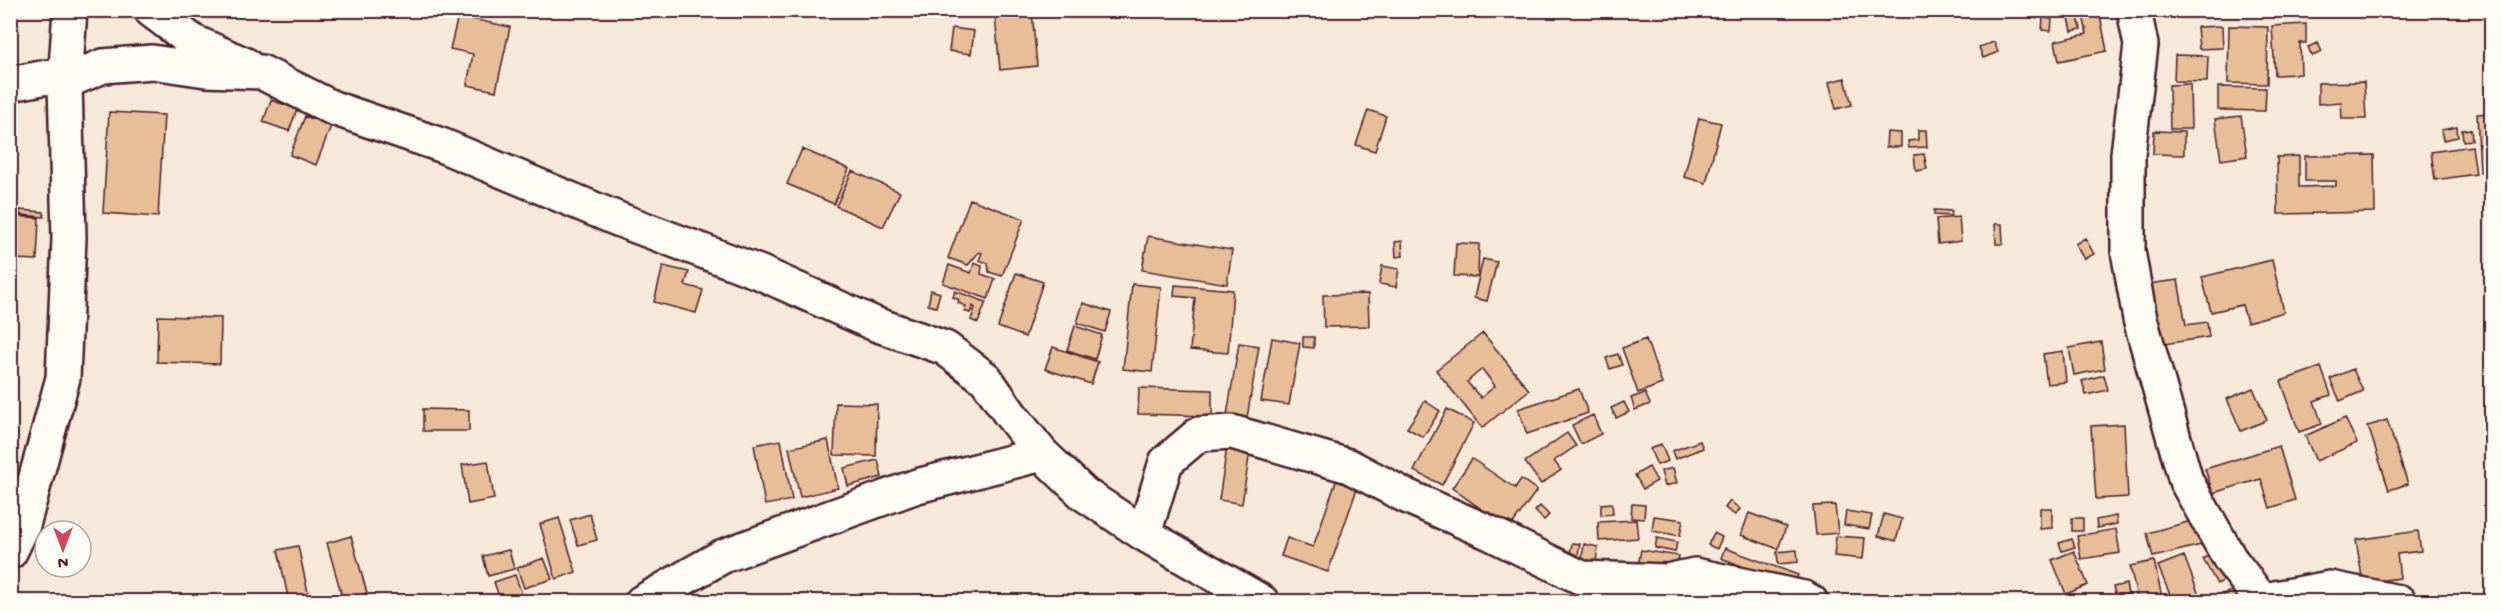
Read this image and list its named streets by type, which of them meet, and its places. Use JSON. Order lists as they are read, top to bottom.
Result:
{
  "north": "bottom"
}
